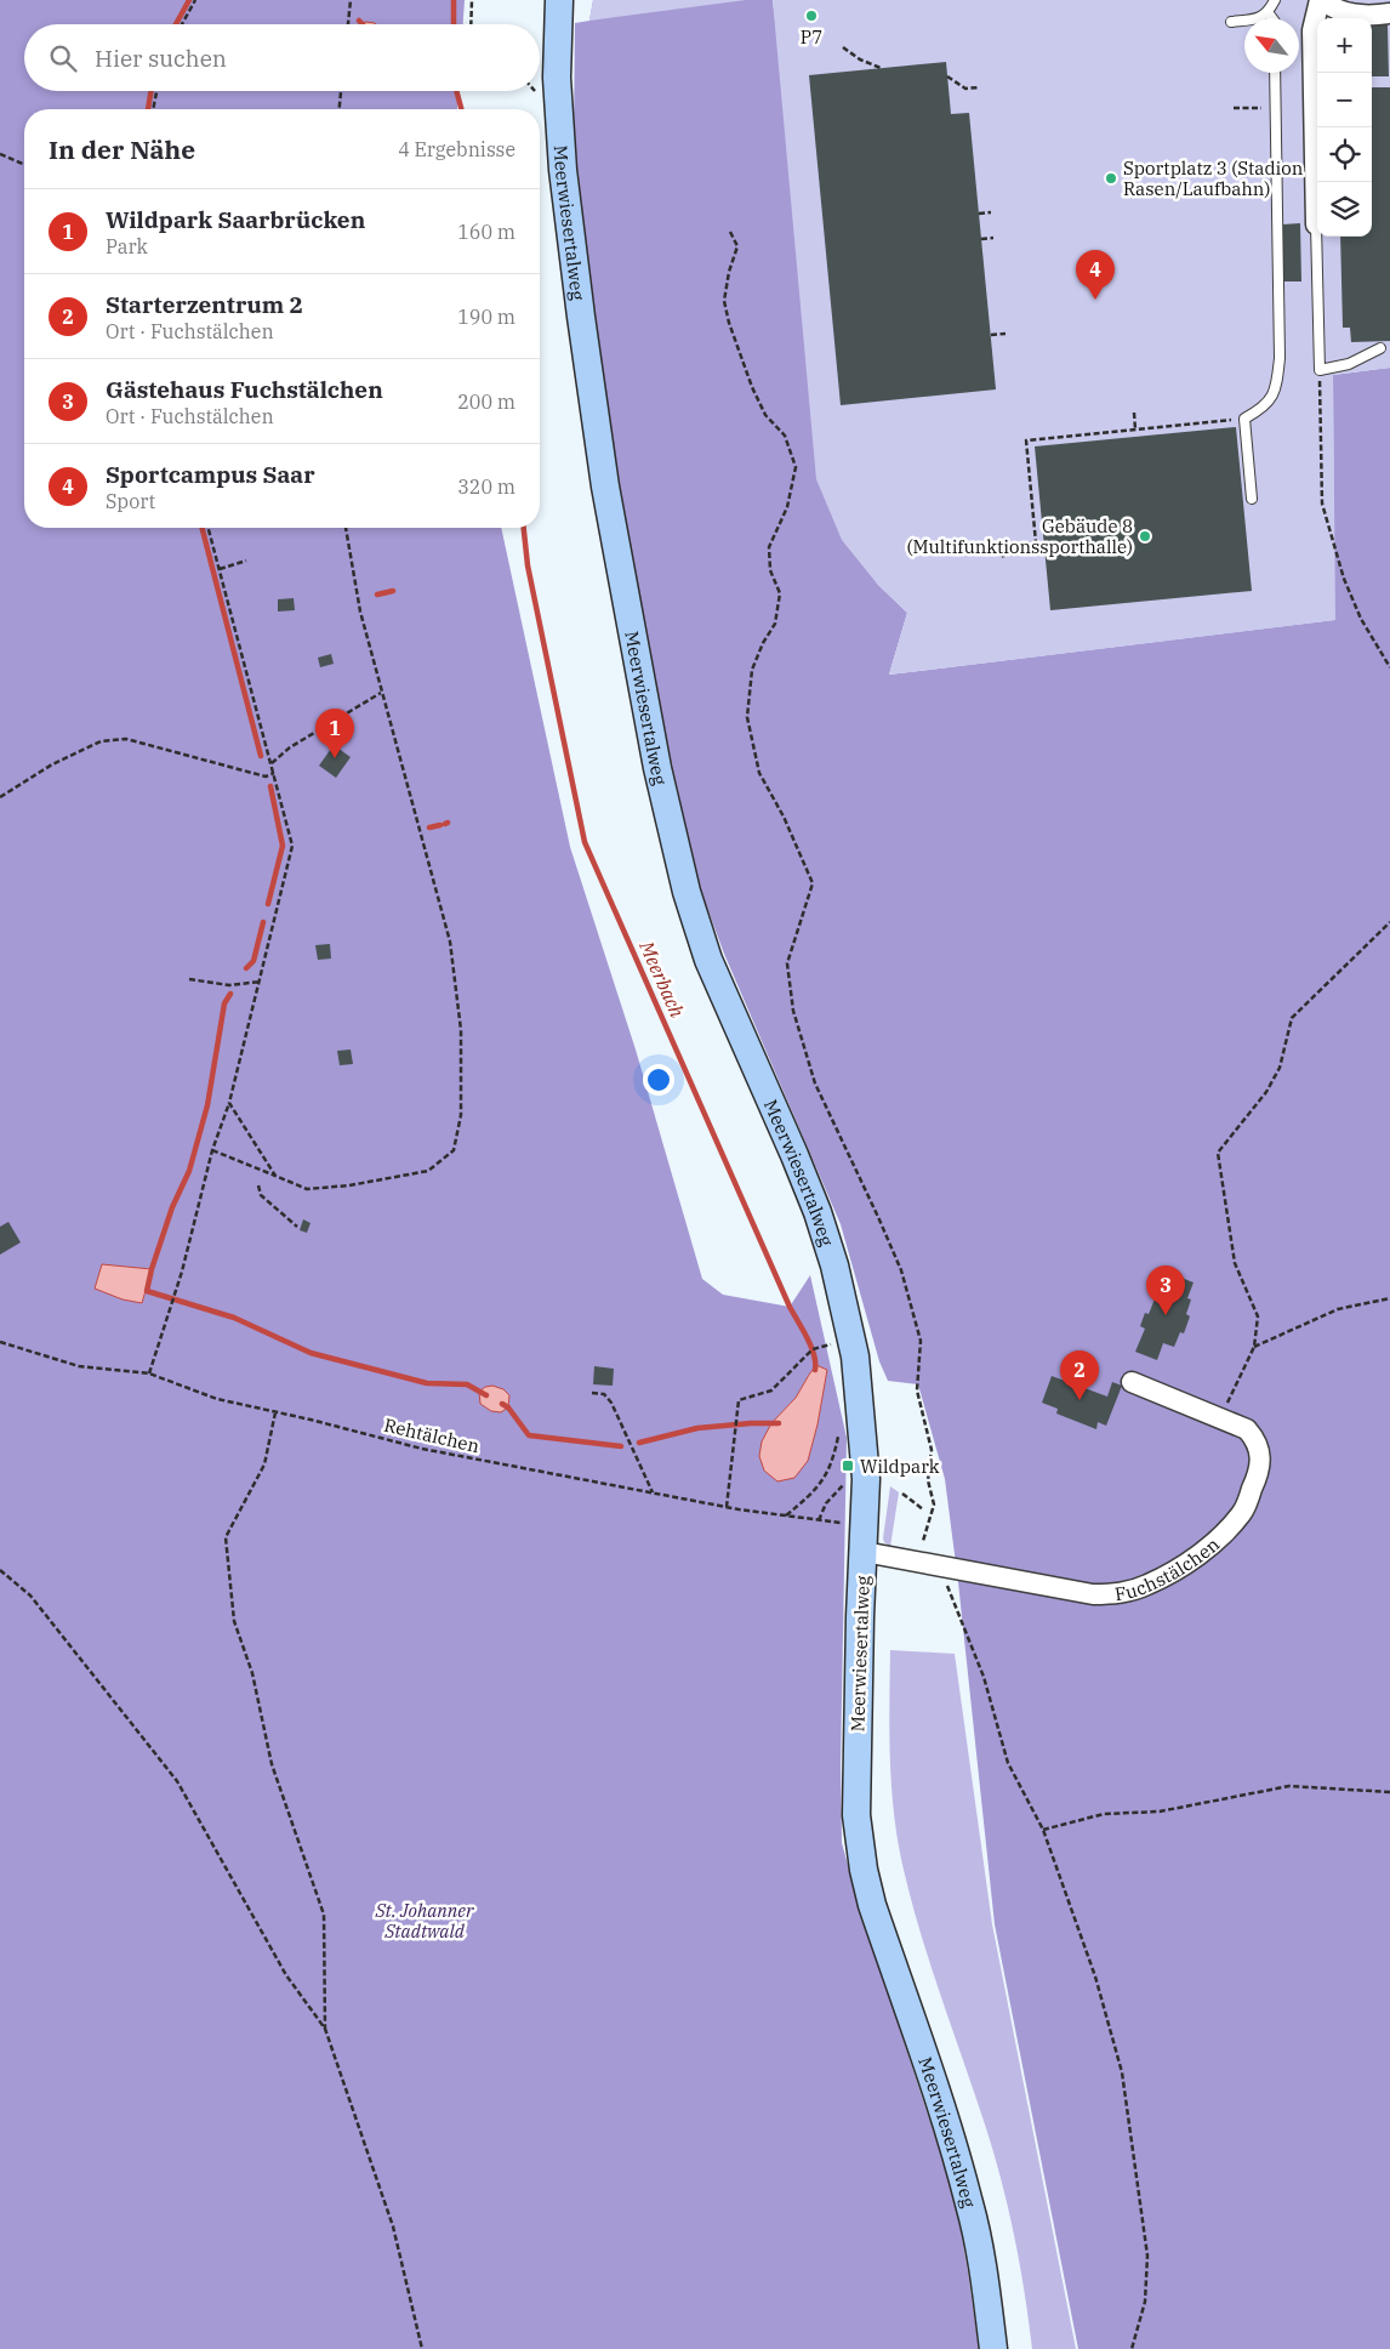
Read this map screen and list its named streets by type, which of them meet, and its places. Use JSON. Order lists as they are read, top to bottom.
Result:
{
  "streets": {
    "main road": ["Meerwiesertalweg"],
    "street": ["Fuchstälchen"],
    "path": ["Rehtälchen"]
  },
  "crossings": [
    ["Meerwiesertalweg", "Rehtälchen"],
    ["Meerwiesertalweg", "Fuchstälchen"],
    ["Rehtälchen", "Fuchstälchen"]
  ],
  "water": ["Meerbach"],
  "parks": ["St. Johanner Stadtwald"],
  "places": {
    "other": ["P7", "Sportplatz 3 (Stadion Rasen/Laufbahn)", "Gebäude 8 (Multifunktionssporthalle)"],
    "transit": ["Wildpark"]
  },
  "north": "top left",
  "page": {
    "map_buttons": ["+", "−"],
    "search": "Hier suchen",
    "heading": ["In der Nähe", "4 Ergebnisse"],
    "list": [
      {
        "mark": "1",
        "name": "Wildpark Saarbrücken",
        "note": "Park",
        "value": "160 m"
      },
      {
        "mark": "2",
        "name": "Starterzentrum 2",
        "note": "Ort · Fuchstälchen",
        "value": "190 m"
      },
      {
        "mark": "3",
        "name": "Gästehaus Fuchstälchen",
        "note": "Ort · Fuchstälchen",
        "value": "200 m"
      },
      {
        "mark": "4",
        "name": "Sportcampus Saar",
        "note": "Sport",
        "value": "320 m"
      }
    ],
    "pins": [
      "4",
      "1",
      "3",
      "2"
    ]
  }
}
